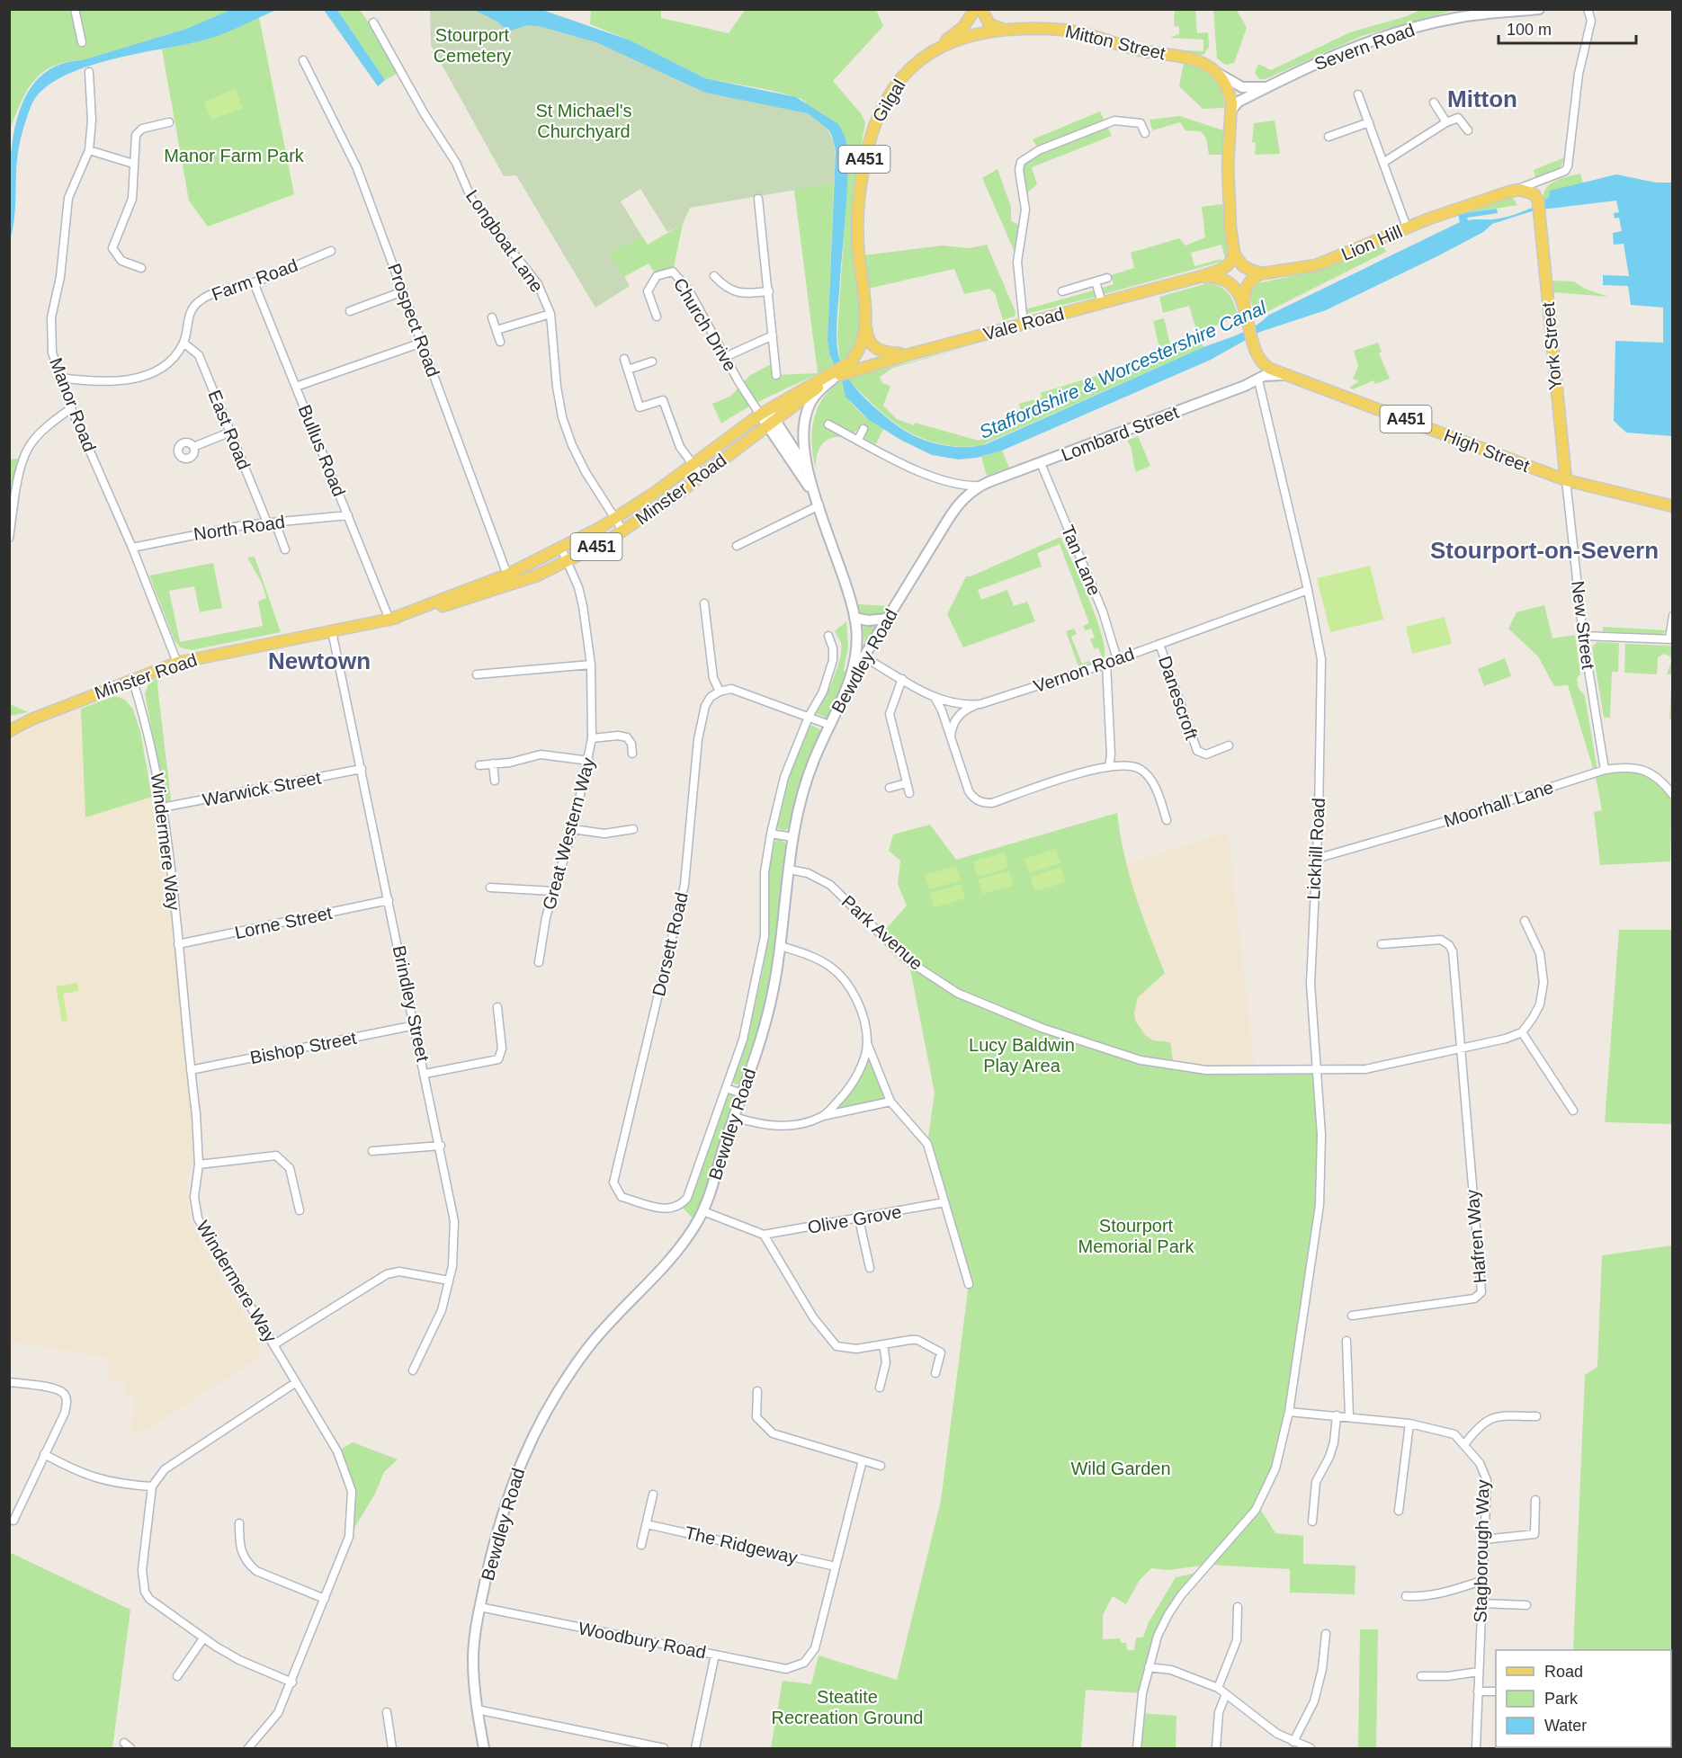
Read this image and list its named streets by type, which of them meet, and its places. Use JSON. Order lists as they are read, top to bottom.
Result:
{
  "streets": {
    "main road": [
      "Mitton Street",
      "Severn Road",
      "Gilgal",
      "A451",
      "Lion Hill",
      "Vale Road",
      "York Street",
      "Lombard Street",
      "High Street",
      "Minster Road",
      "Bewdley Road"
    ],
    "street": [
      "Longboat Lane",
      "Farm Road",
      "Prospect Road",
      "Church Drive",
      "Manor Road",
      "East Road",
      "Bullus Road",
      "North Road",
      "Tan Lane",
      "New Street",
      "Vernon Road",
      "Danescroft",
      "Warwick Street",
      "Moorhall Lane",
      "Great Western Way",
      "Windermere Way",
      "Lickhill Road",
      "Lorne Street",
      "Park Avenue",
      "Dorsett Road",
      "Brindley Street",
      "Bishop Street",
      "Olive Grove",
      "Hafren Way",
      "The Ridgeway",
      "Stagborough Way",
      "Woodbury Road"
    ]
  },
  "crossings": [
    ["Mitton Street", "Severn Road"],
    ["Mitton Street", "Gilgal"],
    ["Gilgal", "A451"],
    ["Gilgal", "Vale Road"],
    ["A451", "Vale Road"],
    ["A451", "York Street"],
    ["A451", "High Street"],
    ["A451", "Minster Road"],
    ["A451", "New Street"],
    ["Longboat Lane", "Minster Road"],
    ["Farm Road", "Manor Road"],
    ["Farm Road", "East Road"],
    ["Farm Road", "Bullus Road"],
    ["Prospect Road", "Minster Road"],
    ["Church Drive", "Minster Road"],
    ["York Street", "High Street"],
    ["York Street", "New Street"],
    ["Manor Road", "Minster Road"],
    ["Manor Road", "North Road"],
    ["East Road", "North Road"],
    ["Lombard Street", "Tan Lane"],
    ["Lombard Street", "Bewdley Road"],
    ["Lombard Street", "Lickhill Road"],
    ["Bullus Road", "Minster Road"],
    ["Bullus Road", "North Road"],
    ["High Street", "New Street"],
    ["Minster Road", "Great Western Way"],
    ["Minster Road", "Windermere Way"],
    ["Minster Road", "Brindley Street"],
    ["Tan Lane", "Vernon Road"],
    ["New Street", "Moorhall Lane"],
    ["Bewdley Road", "Vernon Road"],
    ["Bewdley Road", "Park Avenue"],
    ["Bewdley Road", "Dorsett Road"],
    ["Bewdley Road", "Woodbury Road"],
    ["Vernon Road", "Danescroft"],
    ["Vernon Road", "Lickhill Road"],
    ["Warwick Street", "Windermere Way"],
    ["Warwick Street", "Brindley Street"],
    ["Moorhall Lane", "Lickhill Road"],
    ["Windermere Way", "Lorne Street"],
    ["Windermere Way", "Bishop Street"],
    ["Lickhill Road", "Park Avenue"],
    ["Lickhill Road", "Stagborough Way"],
    ["Lorne Street", "Brindley Street"],
    ["Park Avenue", "Hafren Way"],
    ["Brindley Street", "Bishop Street"],
    ["The Ridgeway", "Woodbury Road"]
  ],
  "districts": ["Mitton", "Stourport-on-Severn", "Newtown"],
  "water": ["Staffordshire & Worcestershire Canal"],
  "parks": [
    "Stourport Cemetery",
    "St Michael's Churchyard",
    "Manor Farm Park",
    "Lucy Baldwin Play Area",
    "Stourport Memorial Park",
    "Wild Garden",
    "Steatite Recreation Ground"
  ],
  "legend": ["Road", "Park", "Water"],
  "scale_bar": "100 m"
}
